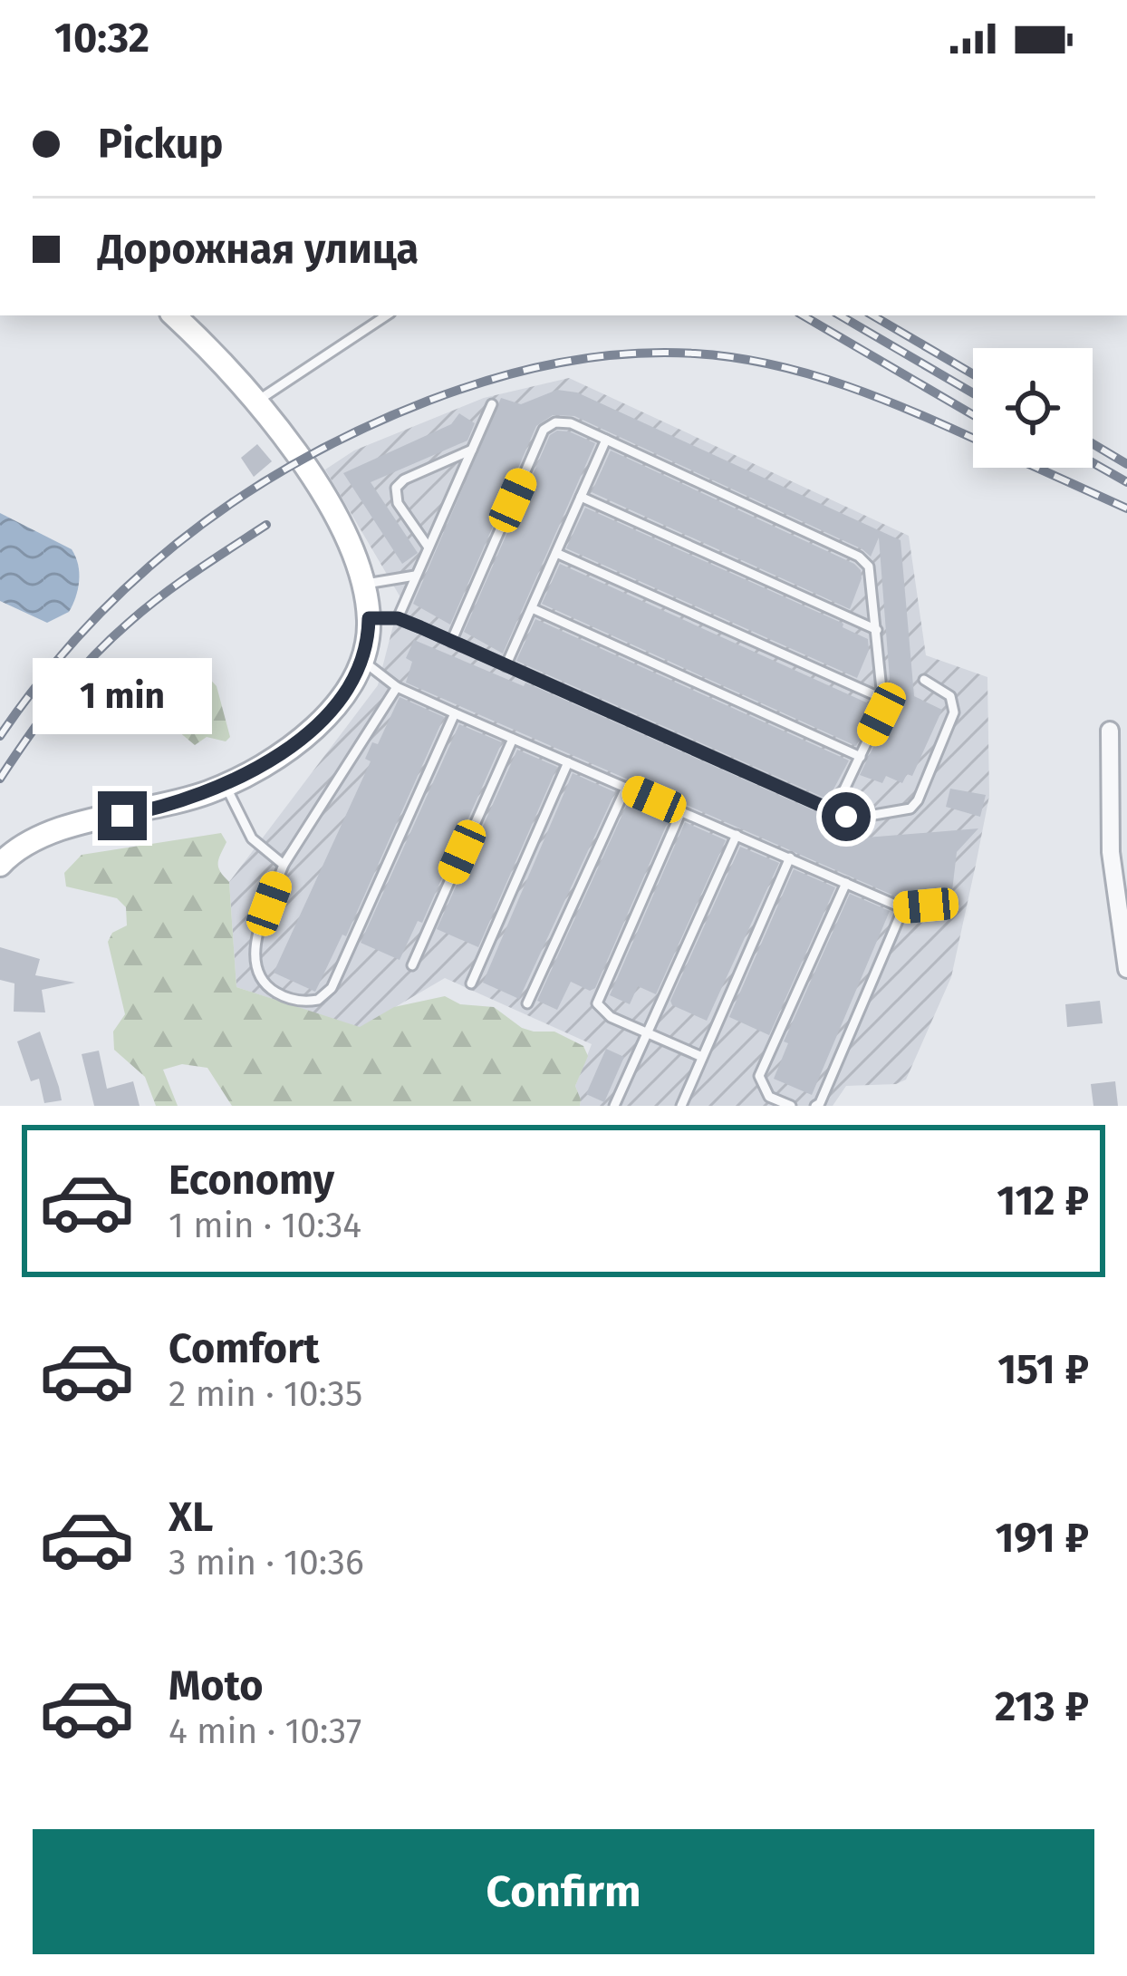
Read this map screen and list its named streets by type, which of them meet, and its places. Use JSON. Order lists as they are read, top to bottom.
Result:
{
  "page": {
    "status": "10:32",
    "banner": ["Pickup", "Дорожная улица"],
    "bubble": "1 min",
    "list": [
      {
        "name": "Economy",
        "note": "1 min · 10:34",
        "value": "112 ₽"
      },
      {
        "name": "Comfort",
        "note": "2 min · 10:35",
        "value": "151 ₽"
      },
      {
        "name": "XL",
        "note": "3 min · 10:36",
        "value": "191 ₽"
      },
      {
        "name": "Moto",
        "note": "4 min · 10:37",
        "value": "213 ₽"
      }
    ],
    "buttons": "Confirm"
  }
}
